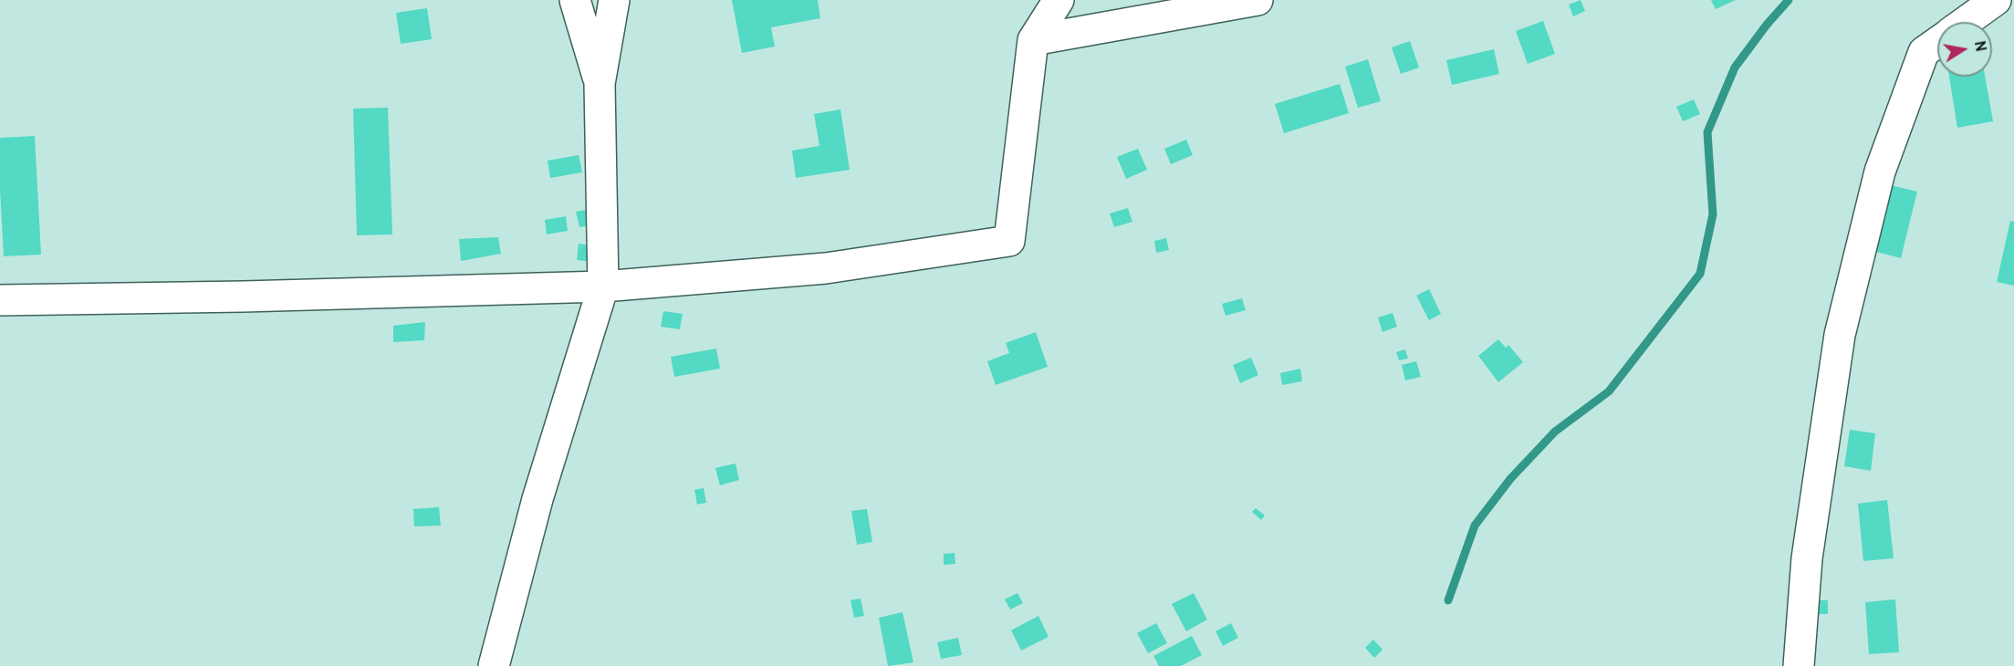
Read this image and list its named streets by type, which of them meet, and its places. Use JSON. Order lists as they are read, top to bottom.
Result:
{
  "north": "right"
}
